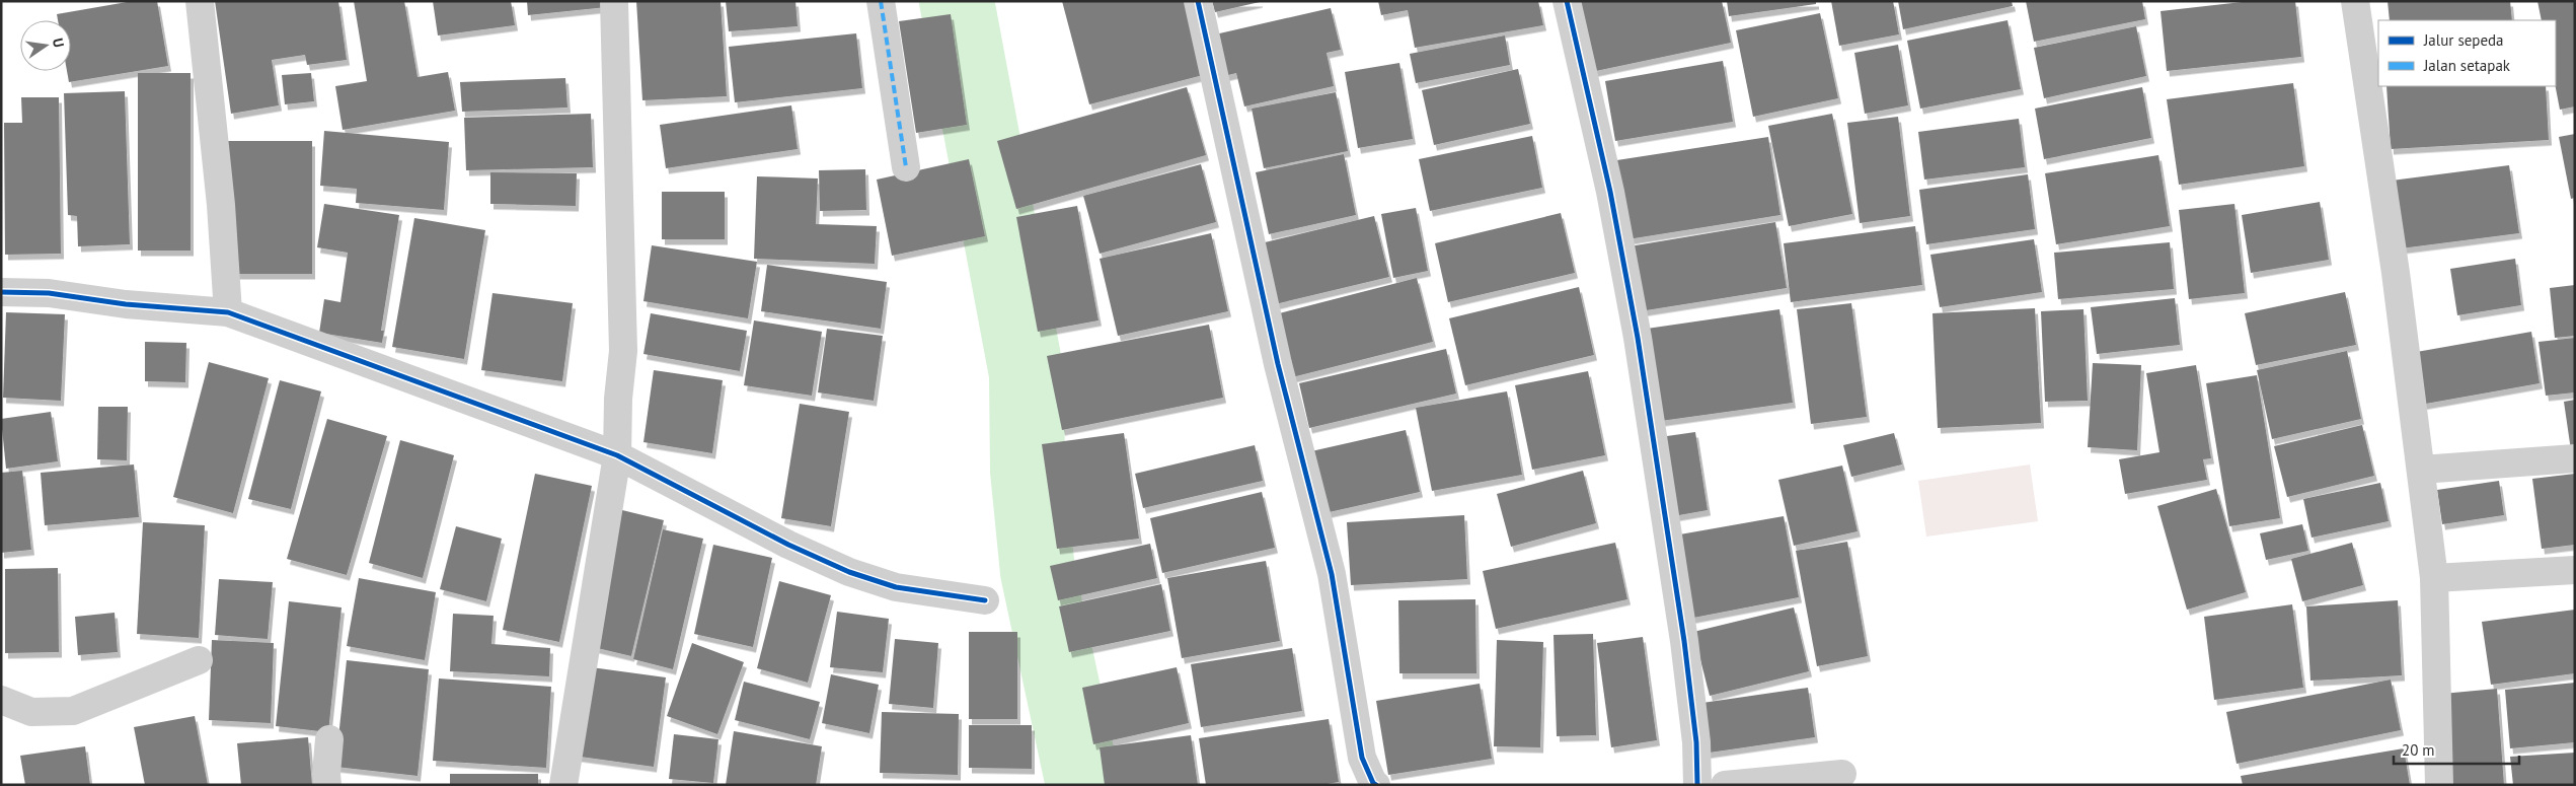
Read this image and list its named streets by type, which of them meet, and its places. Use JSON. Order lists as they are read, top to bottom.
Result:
{
  "legend": ["Jalur sepeda", "Jalan setapak"],
  "scale_bar": "20 m",
  "north": "right"
}
